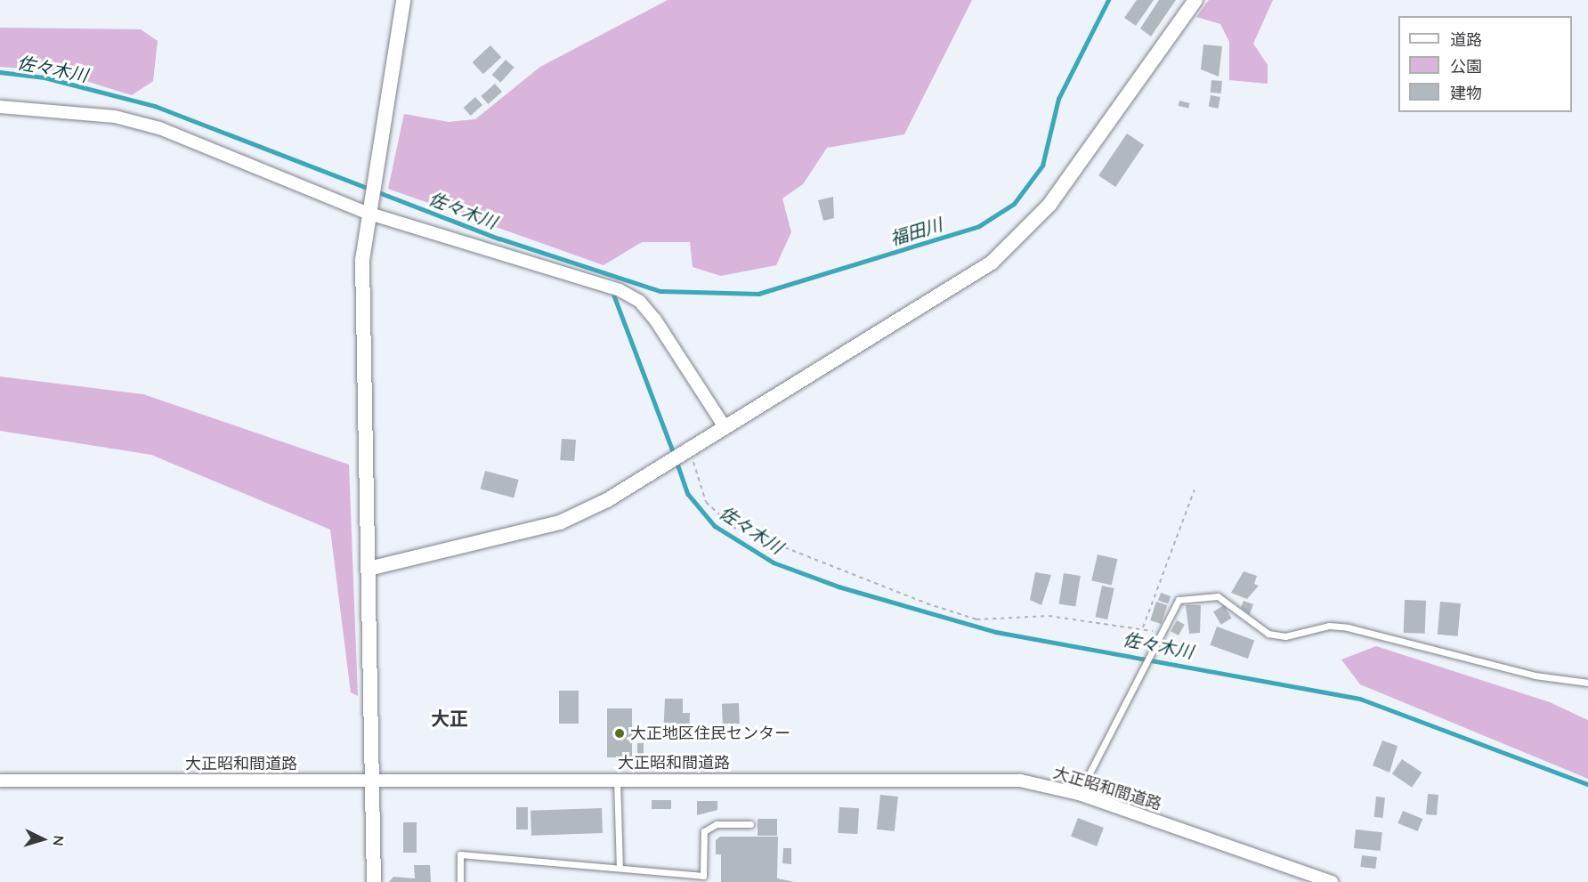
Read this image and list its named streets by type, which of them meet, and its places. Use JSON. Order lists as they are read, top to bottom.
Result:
{
  "streets": {
    "street": ["大正昭和間道路"]
  },
  "districts": ["大正"],
  "water": ["佐々木川", "福田川"],
  "places": ["大正地区住民センター"],
  "legend": ["道路", "公園", "建物"],
  "north": "right"
}
